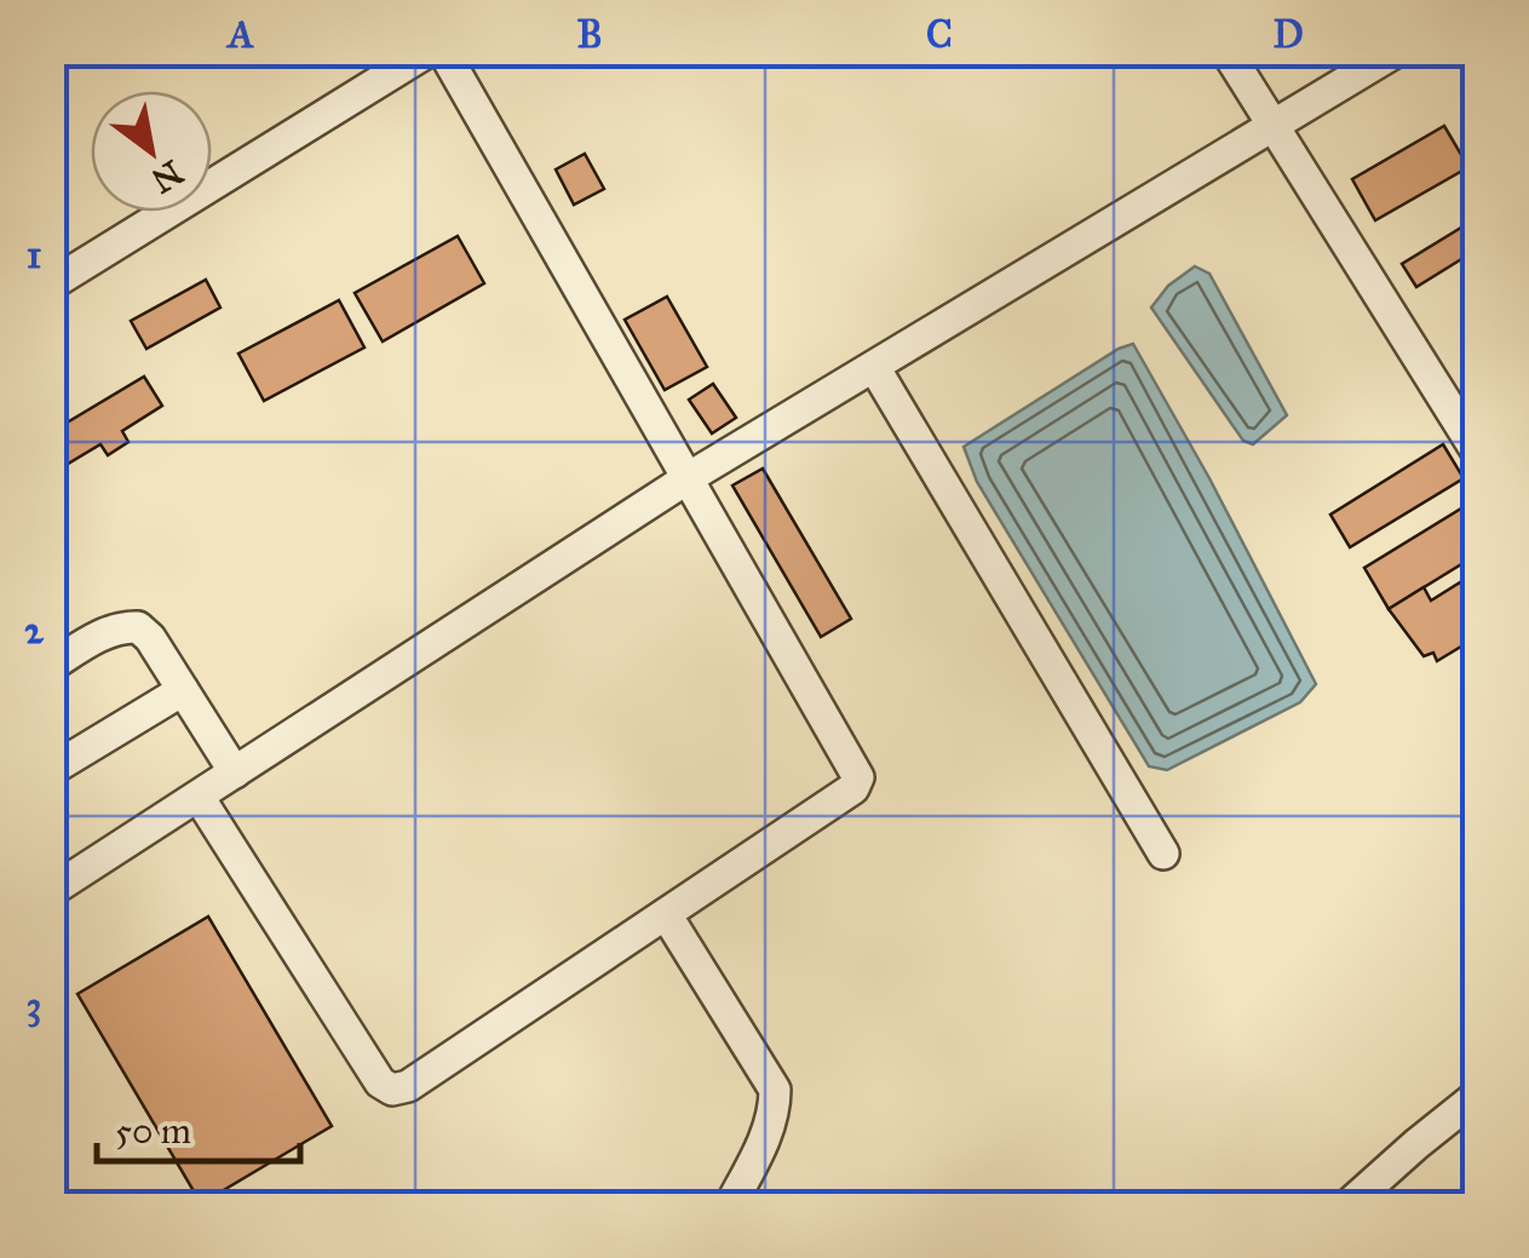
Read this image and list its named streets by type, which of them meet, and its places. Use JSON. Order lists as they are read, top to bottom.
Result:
{
  "scale_bar": "50 m",
  "north": "bottom right",
  "grid": {
    "columns": [
      "A",
      "B",
      "C",
      "D"
    ],
    "rows": ["1", "2", "3"]
  }
}
